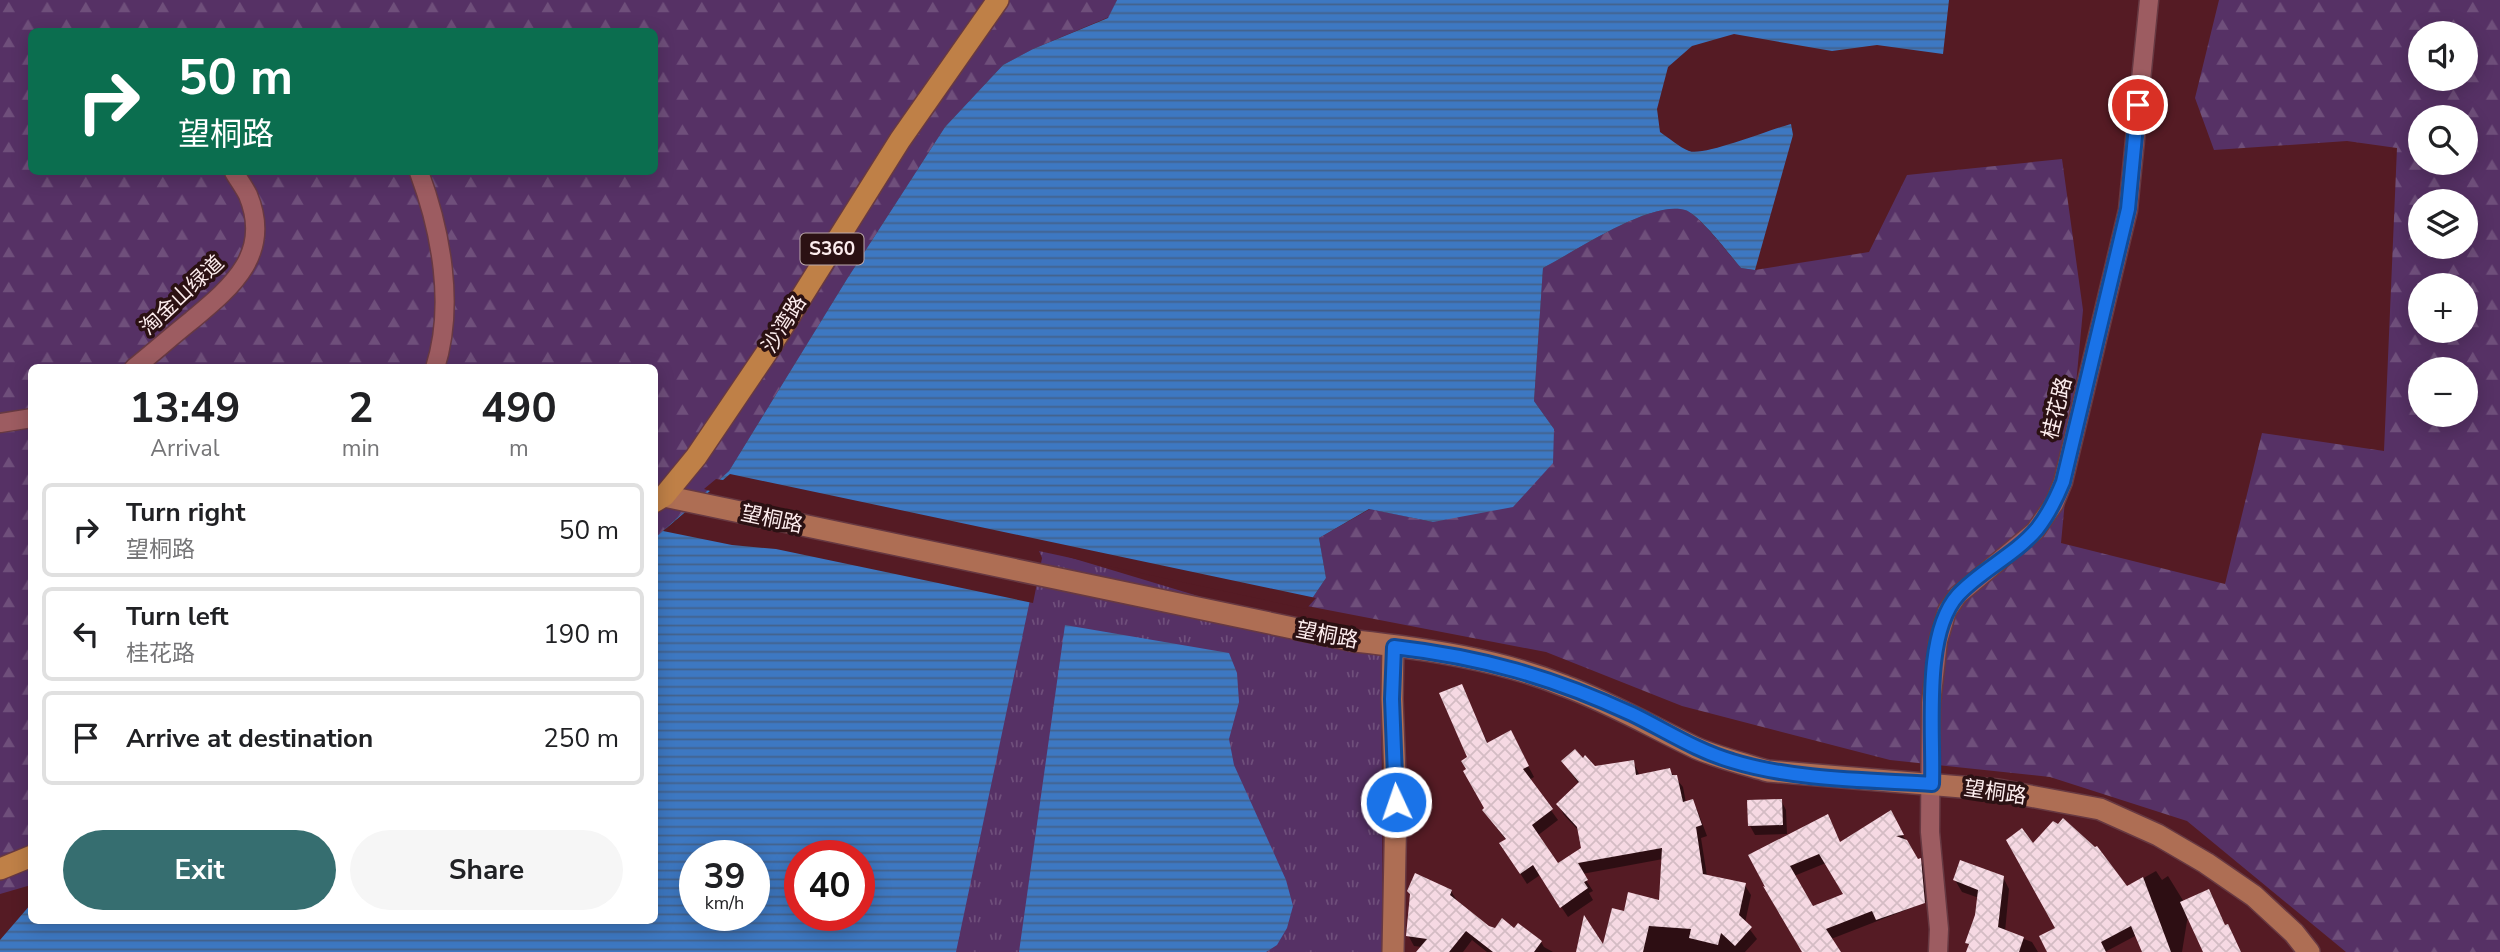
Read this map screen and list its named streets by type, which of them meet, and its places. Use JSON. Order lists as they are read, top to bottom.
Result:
{
  "streets": {
    "main road": ["S360", "沙湾路", "望桐路"],
    "street": ["淘金山绿道", "桂花路"]
  },
  "crossings": [
    ["沙湾路", "望桐路"],
    ["桂花路", "望桐路"]
  ],
  "page": {
    "map_buttons": ["+", "−"],
    "turn": ["50 m", "望桐路"],
    "eta": [
      "13:49",
      "Arrival",
      "2",
      "min",
      "490",
      "m"
    ],
    "list": [
      {
        "name": "Turn right",
        "note": "望桐路",
        "value": "50 m"
      },
      {
        "name": "Turn left",
        "note": "桂花路",
        "value": "190 m"
      },
      {
        "name": "Arrive at destination",
        "value": "250 m"
      }
    ],
    "buttons": ["Exit", "Share"],
    "speed": "39 km/h",
    "limit": "40"
  }
}
